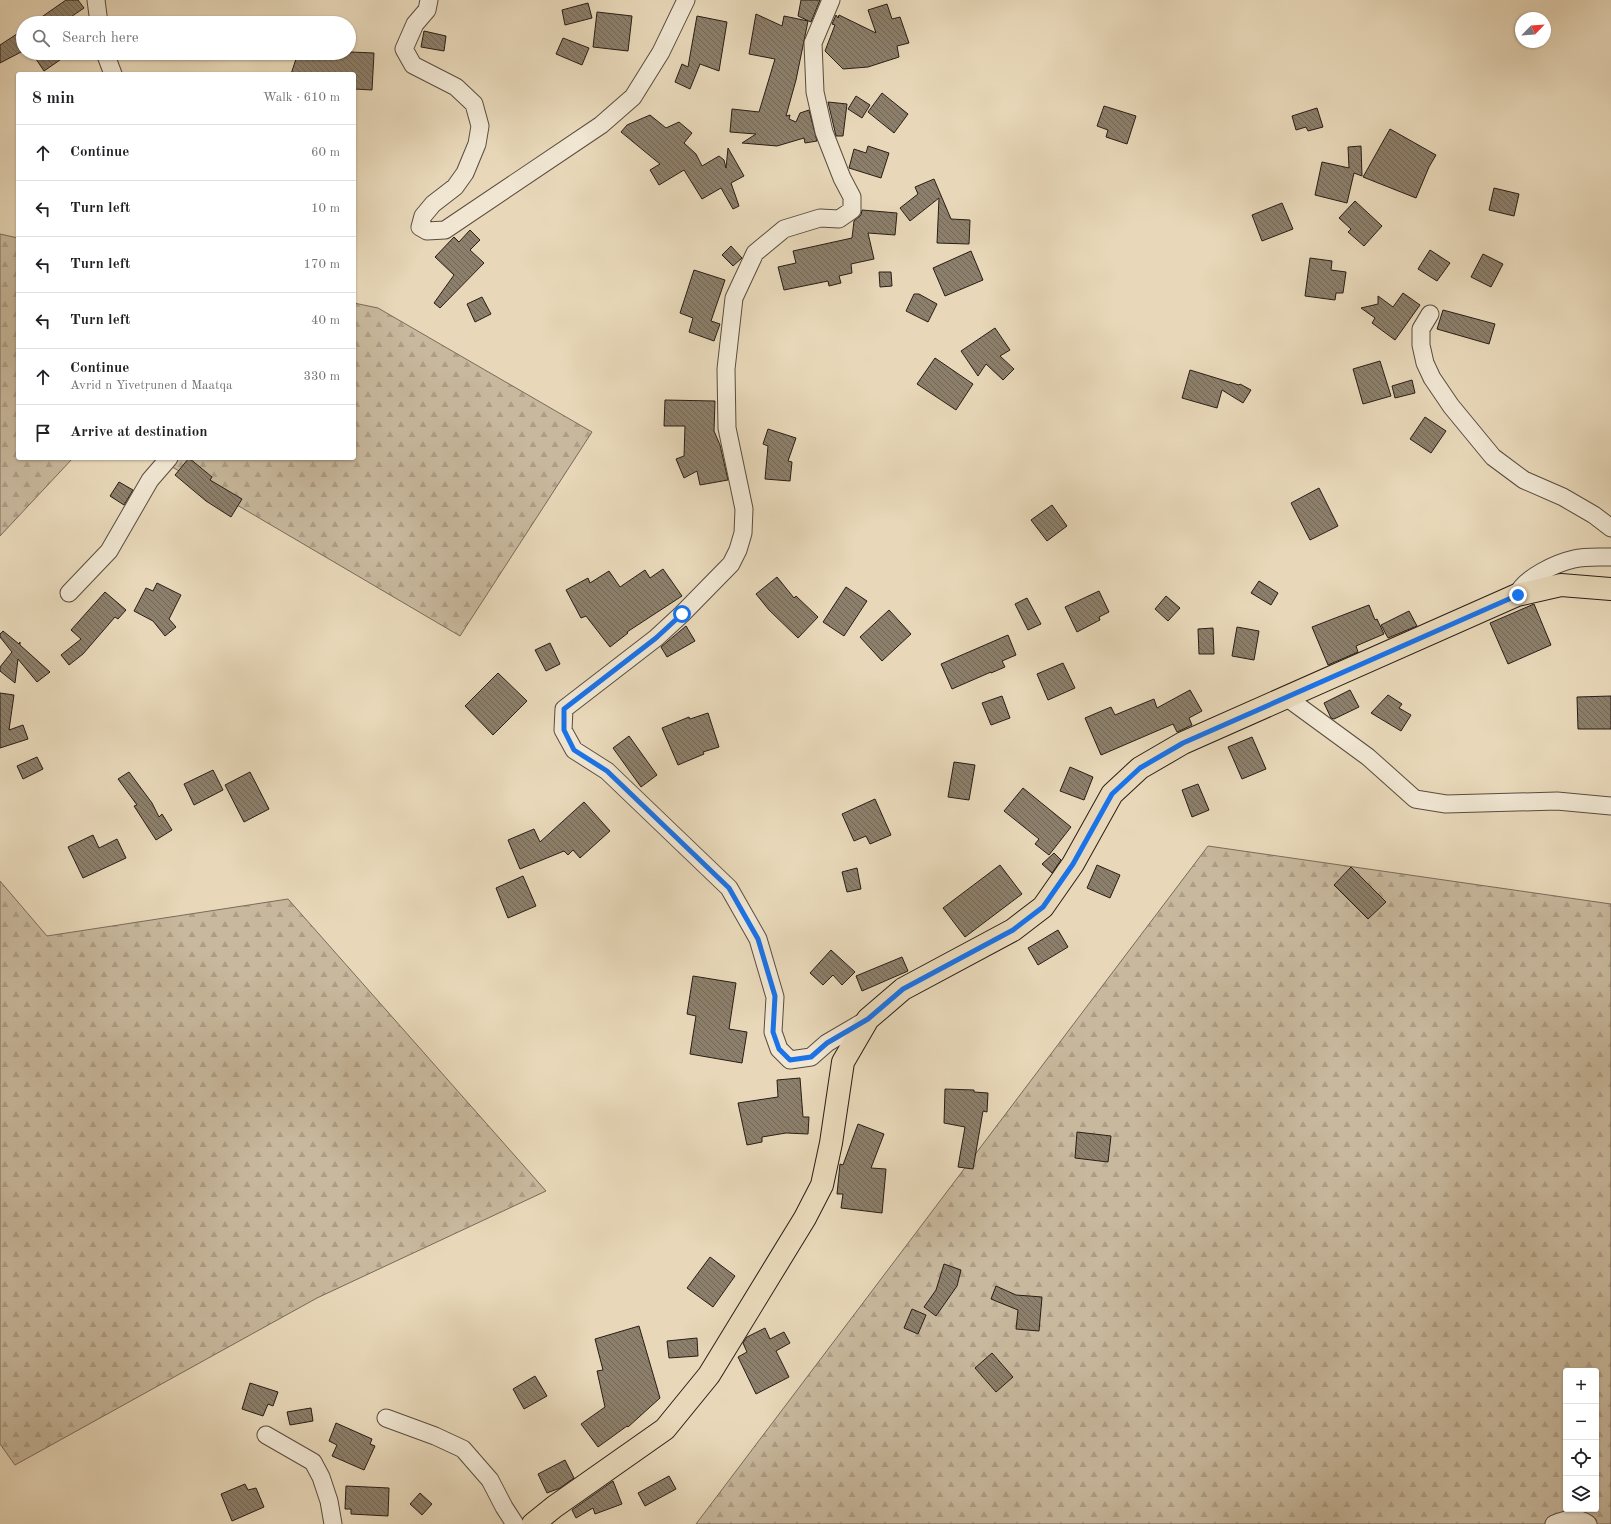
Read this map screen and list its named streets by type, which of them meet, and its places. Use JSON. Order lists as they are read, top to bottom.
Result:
{
  "north": "top right",
  "page": {
    "search": "Search here",
    "heading": ["8 min", "Walk · 610 m"],
    "list": [
      ["Continue", "60 m"],
      ["Turn left", "10 m"],
      ["Turn left", "170 m"],
      ["Turn left", "40 m"],
      ["Continue", "Avrid n Yivetṛunen d Maatqa", "330 m"],
      "Arrive at destination"
    ],
    "map_buttons": ["+", "−"]
  }
}
